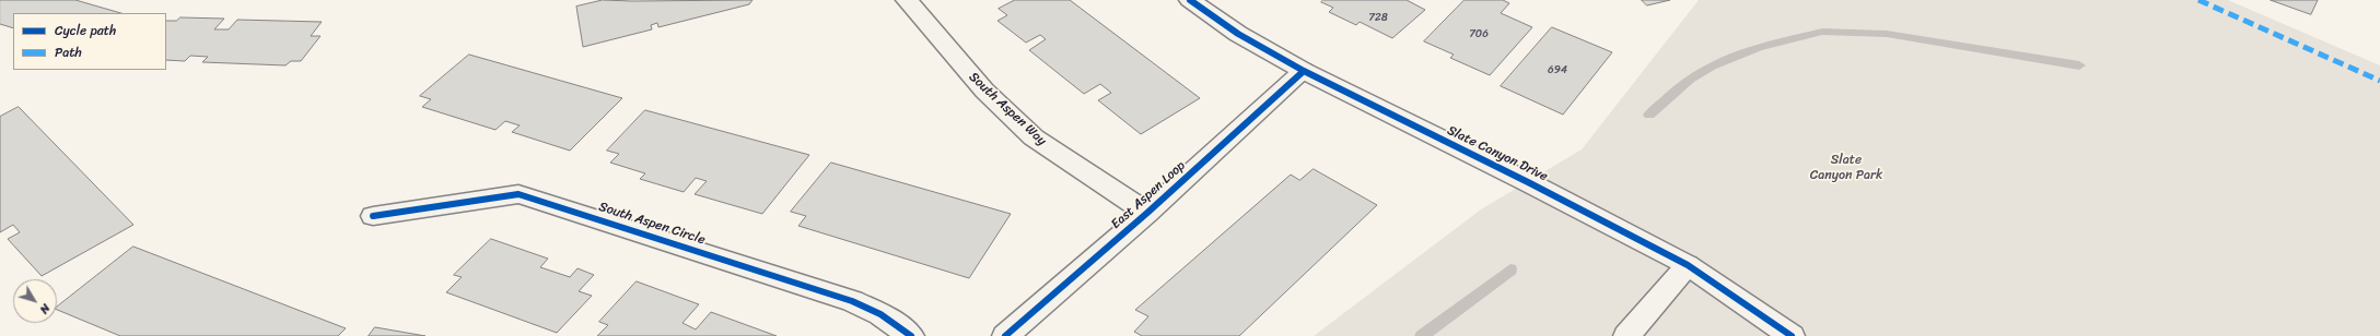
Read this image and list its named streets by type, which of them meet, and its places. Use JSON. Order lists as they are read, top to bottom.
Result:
{
  "streets": {
    "street": [
      "South Aspen Way",
      "Slate Canyon Drive",
      "East Aspen Loop",
      "South Aspen Circle"
    ]
  },
  "crossings": [
    ["South Aspen Way", "East Aspen Loop"],
    ["Slate Canyon Drive", "East Aspen Loop"]
  ],
  "parks": ["Slate Canyon Park"],
  "house_numbers": ["728", "706", "694"],
  "legend": ["Cycle path", "Path"],
  "north": "bottom right"
}
